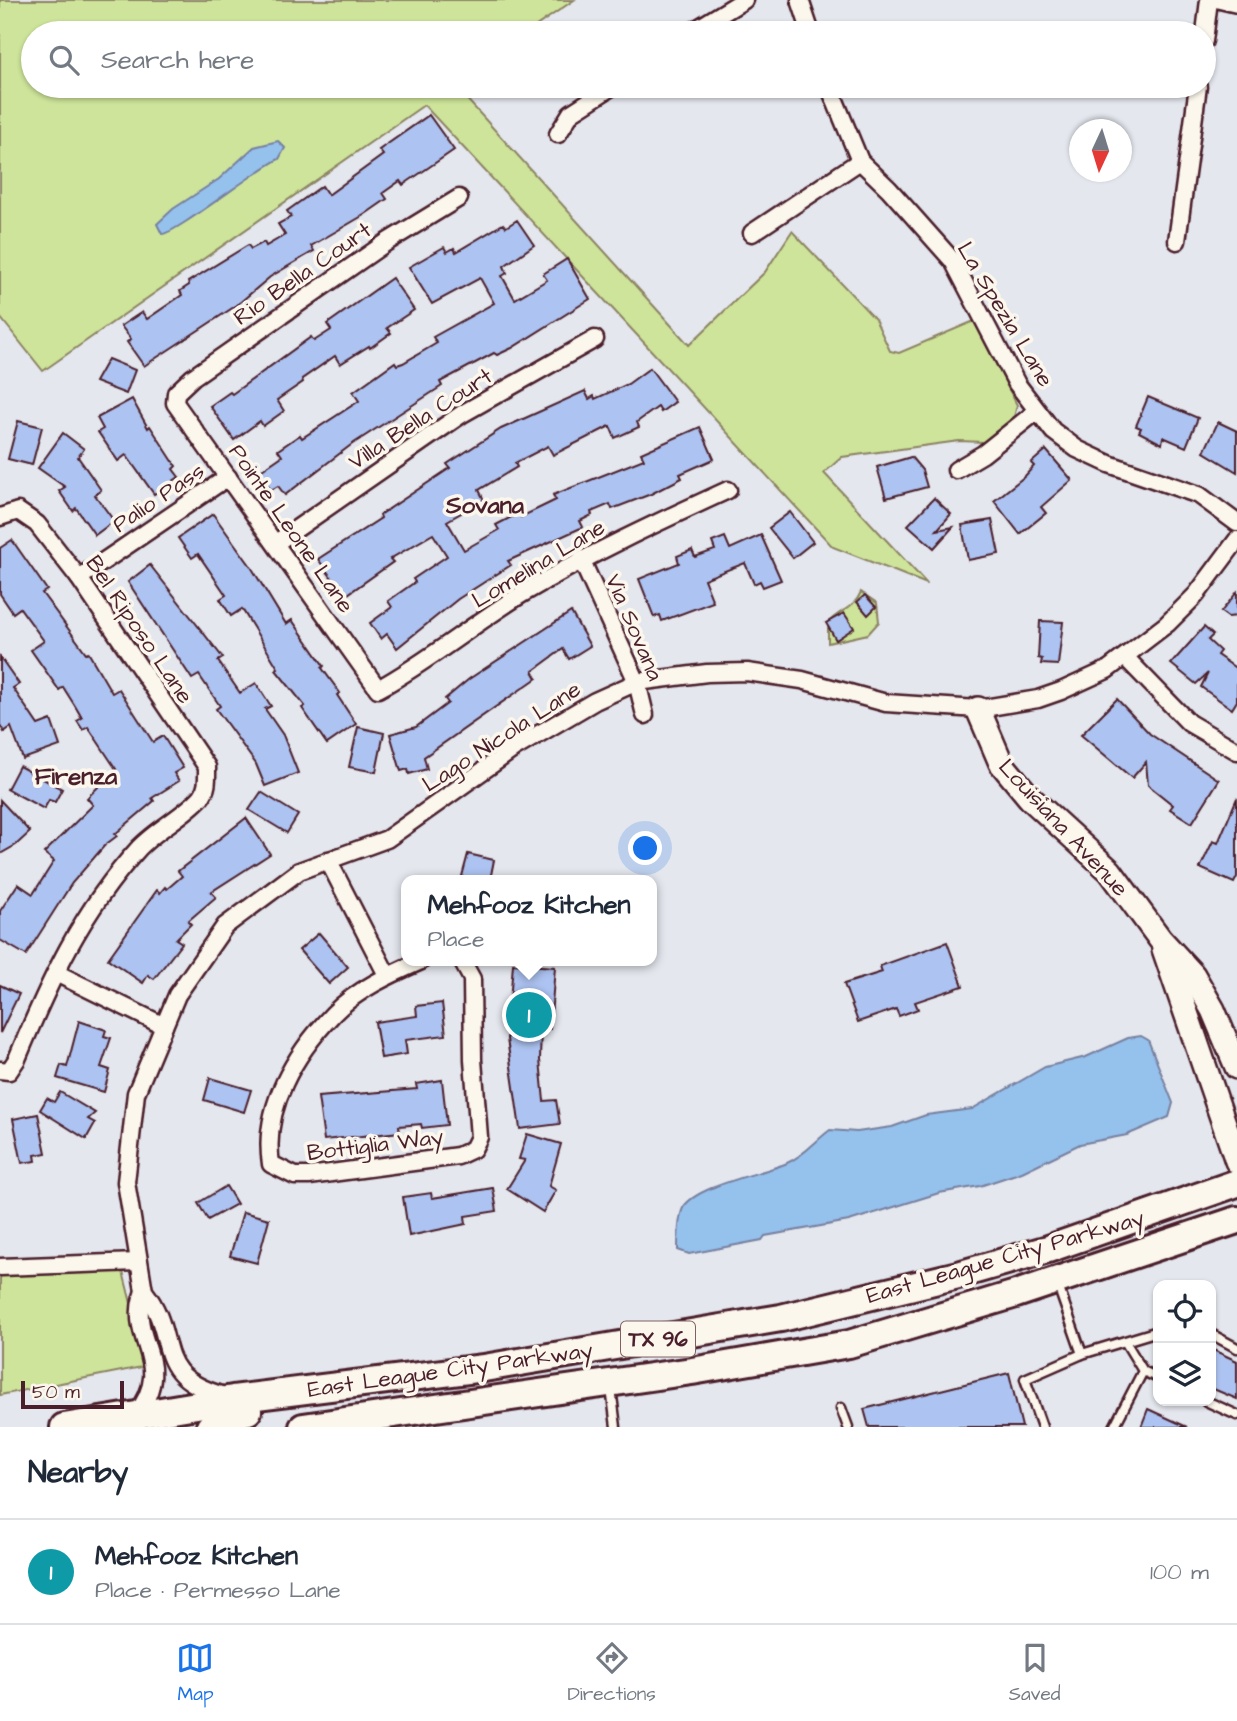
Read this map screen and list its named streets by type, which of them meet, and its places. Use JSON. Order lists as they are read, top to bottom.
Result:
{
  "streets": {
    "main road": ["East League City Parkway", "TX 96"],
    "street": [
      "Rio Bella Court",
      "La Spezia Lane",
      "Villa Bella Court",
      "Palio Pass",
      "Pointe Leone Lane",
      "Lomelina Lane",
      "Via Sovana",
      "Bel Riposo Lane",
      "Lago Nicola Lane",
      "Louisiana Avenue",
      "Bottiglia Way"
    ]
  },
  "crossings": [
    ["Rio Bella Court", "Pointe Leone Lane"],
    ["Villa Bella Court", "Pointe Leone Lane"],
    ["Palio Pass", "Pointe Leone Lane"],
    ["Palio Pass", "Bel Riposo Lane"],
    ["Pointe Leone Lane", "Lomelina Lane"],
    ["Lomelina Lane", "Via Sovana"],
    ["Via Sovana", "Lago Nicola Lane"],
    ["Lago Nicola Lane", "Louisiana Avenue"],
    ["Lago Nicola Lane", "East League City Parkway"]
  ],
  "districts": ["Sovana", "Firenza"],
  "scale_bar": "50 m",
  "north": "bottom",
  "page": {
    "search": "Search here",
    "popup": ["Mehfooz Kitchen", "Place"],
    "pins": "1",
    "scale": "50 m",
    "heading": "Nearby",
    "list": [
      {
        "mark": "1",
        "name": "Mehfooz Kitchen",
        "note": "Place · Permesso Lane",
        "value": "100 m"
      }
    ],
    "nav": ["Map", "Directions", "Saved"]
  }
}
